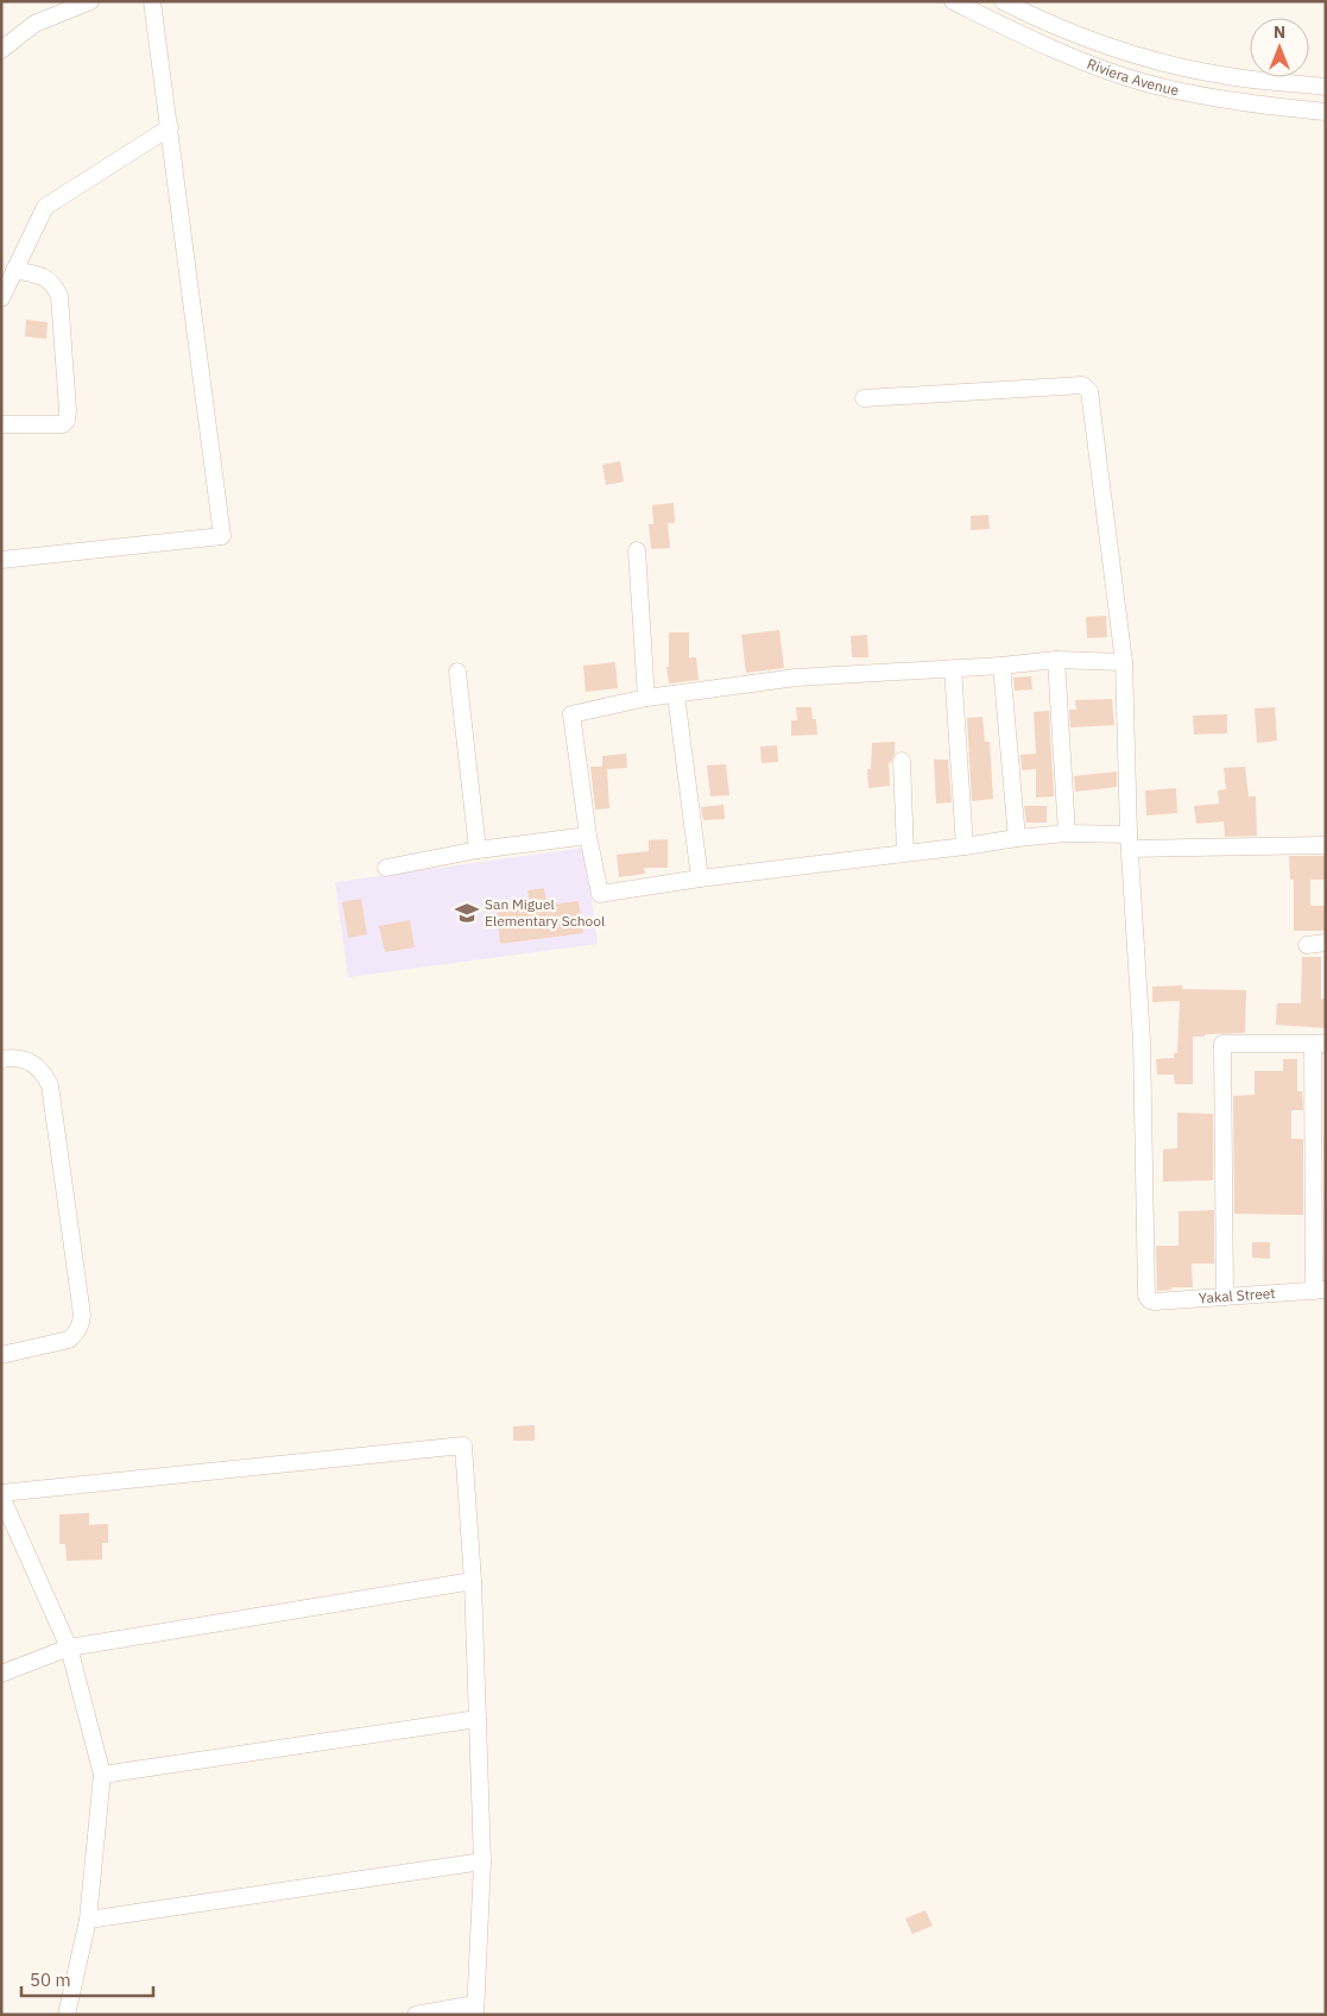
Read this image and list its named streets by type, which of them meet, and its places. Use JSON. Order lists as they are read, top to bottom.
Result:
{
  "streets": {
    "street": ["Riviera Avenue", "Yakal Street"]
  },
  "places": {
    "school or university": ["San Miguel Elementary School"]
  },
  "scale_bar": "50 m",
  "north": "top"
}
